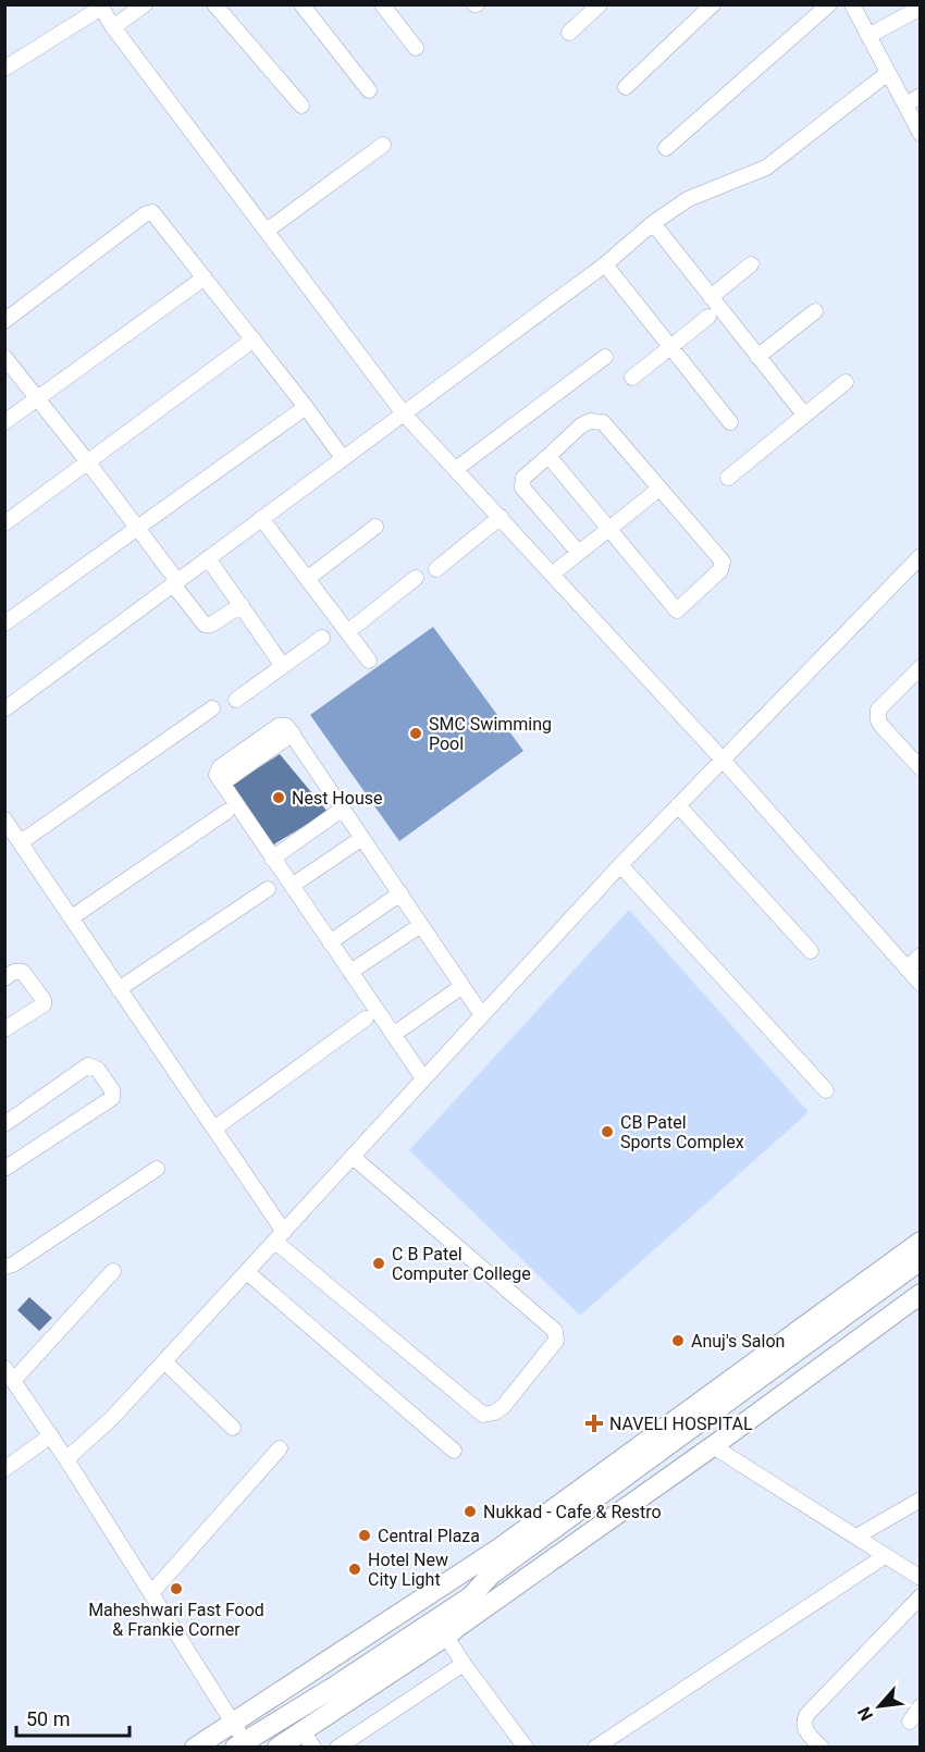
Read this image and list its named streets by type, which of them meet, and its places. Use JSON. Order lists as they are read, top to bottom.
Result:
{
  "places": {
    "other": [
      "SMC Swimming Pool",
      "Nest House",
      "CB Patel Sports Complex",
      "C B Patel Computer College",
      "Anuj's Salon",
      "Nukkad - Cafe & Restro",
      "Central Plaza",
      "Hotel New City Light",
      "Maheshwari Fast Food & Frankie Corner"
    ],
    "health": ["NAVELI HOSPITAL"]
  },
  "scale_bar": "50 m",
  "north": "bottom left"
}
